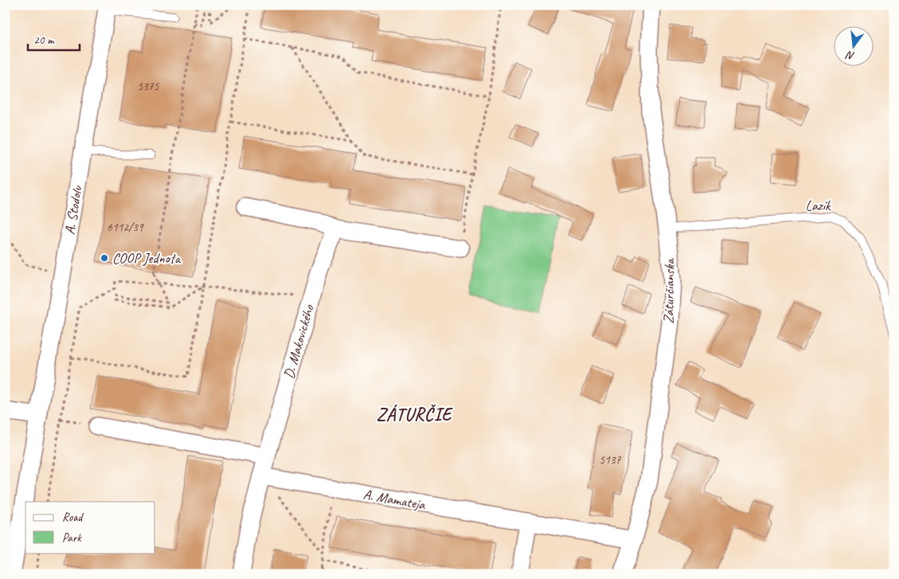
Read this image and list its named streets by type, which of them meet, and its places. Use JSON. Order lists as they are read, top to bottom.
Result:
{
  "streets": {
    "street": [
      "A. Stodolu",
      "Záturčianska",
      "D. Makovického",
      "A. Mamateja"
    ],
    "lane": ["Lazík"]
  },
  "crossings": [
    ["Lazík", "Záturčianska"],
    ["Záturčianska", "A. Mamateja"],
    ["D. Makovického", "A. Mamateja"]
  ],
  "districts": ["ZÁTURČIE"],
  "places": ["COOP Jednota"],
  "house_numbers": ["5375", "6112/39", "5137"],
  "legend": ["Road", "Park"],
  "scale_bar": "20 m",
  "north": "bottom"
}
